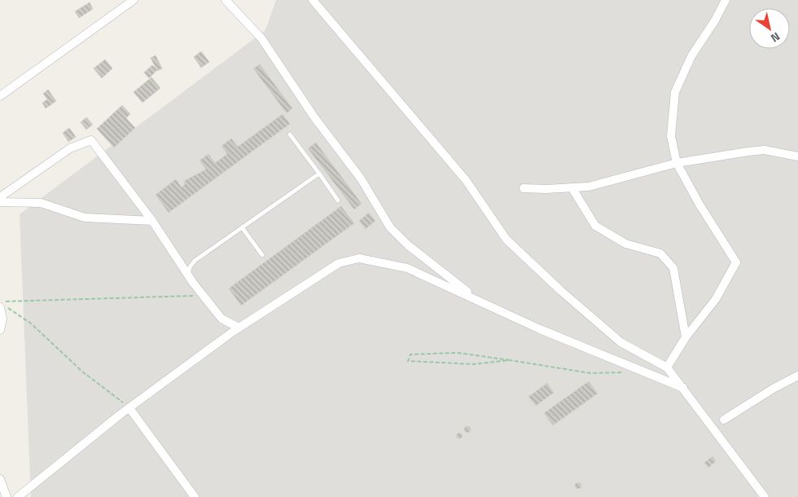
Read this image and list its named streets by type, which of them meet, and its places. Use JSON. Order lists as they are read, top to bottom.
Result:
{
  "north": "bottom right"
}
